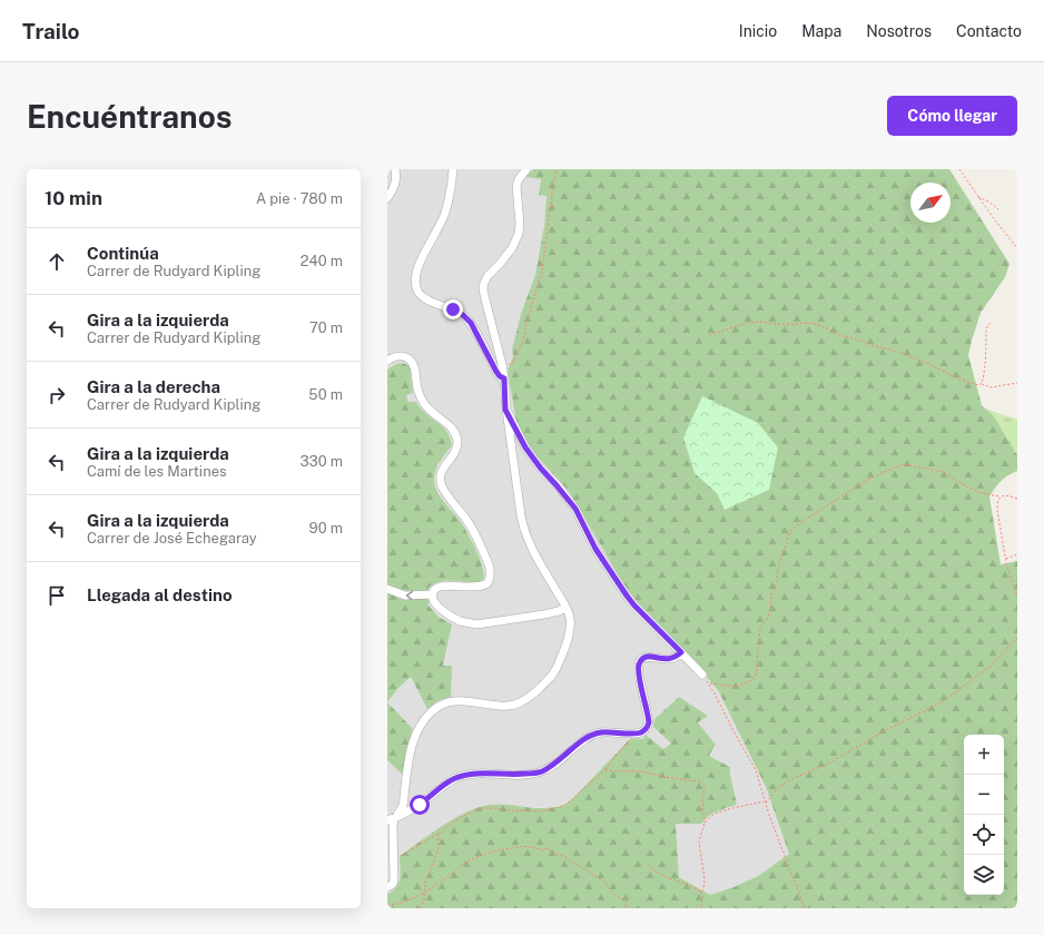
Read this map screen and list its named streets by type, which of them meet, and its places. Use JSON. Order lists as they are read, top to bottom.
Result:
{
  "north": "top right",
  "page": {
    "header": "Trailo",
    "nav": [
      "Inicio",
      "Mapa",
      "Nosotros",
      "Contacto"
    ],
    "buttons": "Cómo llegar",
    "title": "Encuéntranos",
    "heading": ["10 min", "A pie · 780 m"],
    "list": [
      ["Continúa", "Carrer de Rudyard Kipling", "240 m"],
      ["Gira a la izquierda", "Carrer de Rudyard Kipling", "70 m"],
      ["Gira a la derecha", "Carrer de Rudyard Kipling", "50 m"],
      ["Gira a la izquierda", "Camí de les Martines", "330 m"],
      ["Gira a la izquierda", "Carrer de José Echegaray", "90 m"],
      "Llegada al destino"
    ],
    "map_buttons": ["+", "−"]
  }
}
